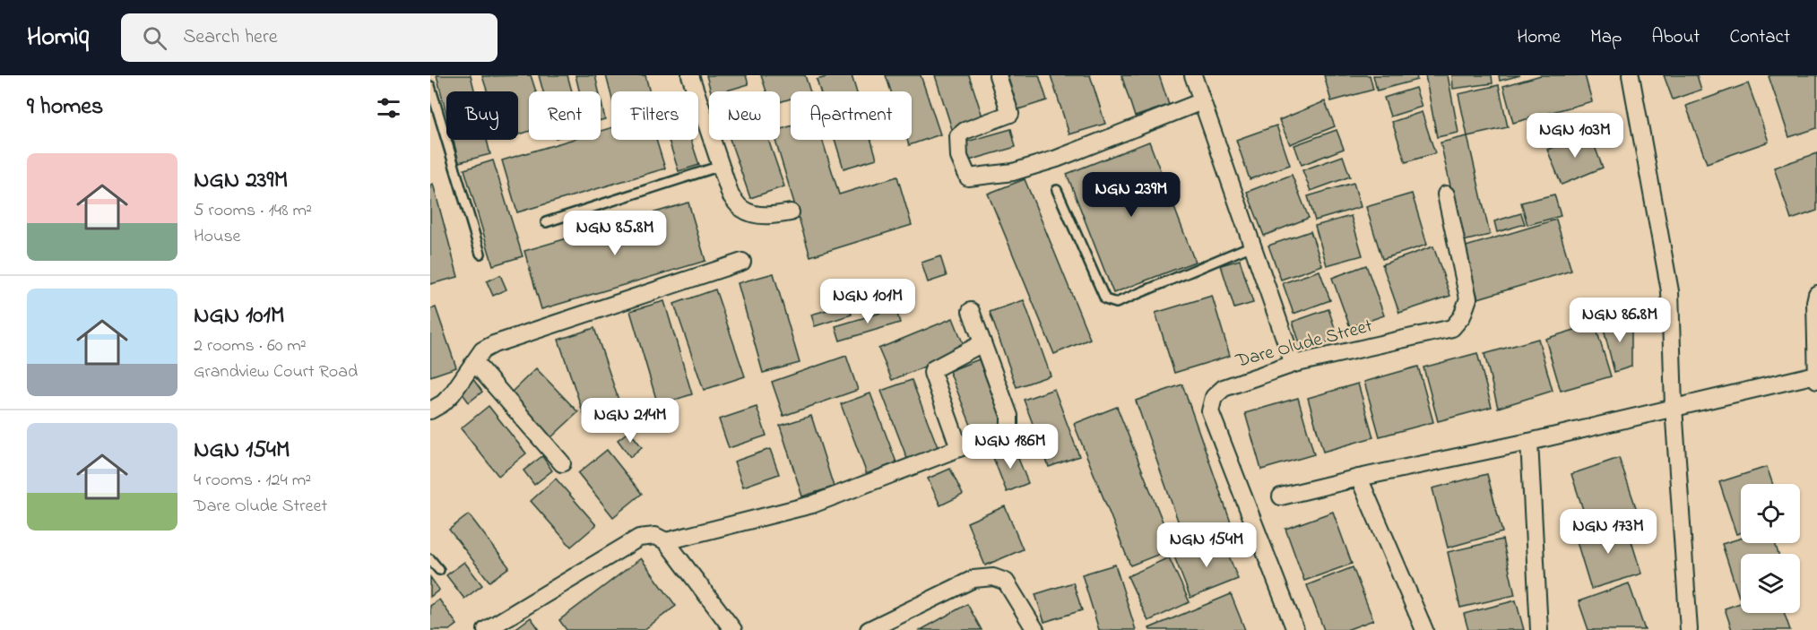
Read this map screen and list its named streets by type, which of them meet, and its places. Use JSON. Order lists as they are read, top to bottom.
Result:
{
  "streets": {
    "street": ["Dare Olude Street"]
  },
  "page": {
    "header": "Homiq",
    "search": "Search here",
    "nav": [
      "Home",
      "Map",
      "About",
      "Contact"
    ],
    "heading": "9 homes",
    "chip": [
      "Buy",
      "Rent",
      "Filters",
      "New",
      "Apartment"
    ],
    "price": [
      "NGN 103M",
      "NGN 239M",
      "NGN 85.8M",
      "NGN 101M",
      "NGN 86.8M",
      "NGN 214M",
      "NGN 186M",
      "NGN 173M",
      "NGN 154M"
    ],
    "list": [
      {
        "name": "NGN 239M",
        "note": "5 rooms · 148 m² · House"
      },
      {
        "name": "NGN 101M",
        "note": "2 rooms · 60 m² · Grandview Court Road"
      },
      {
        "name": "NGN 154M",
        "note": "4 rooms · 124 m² · Dare Olude Street"
      }
    ]
  }
}
